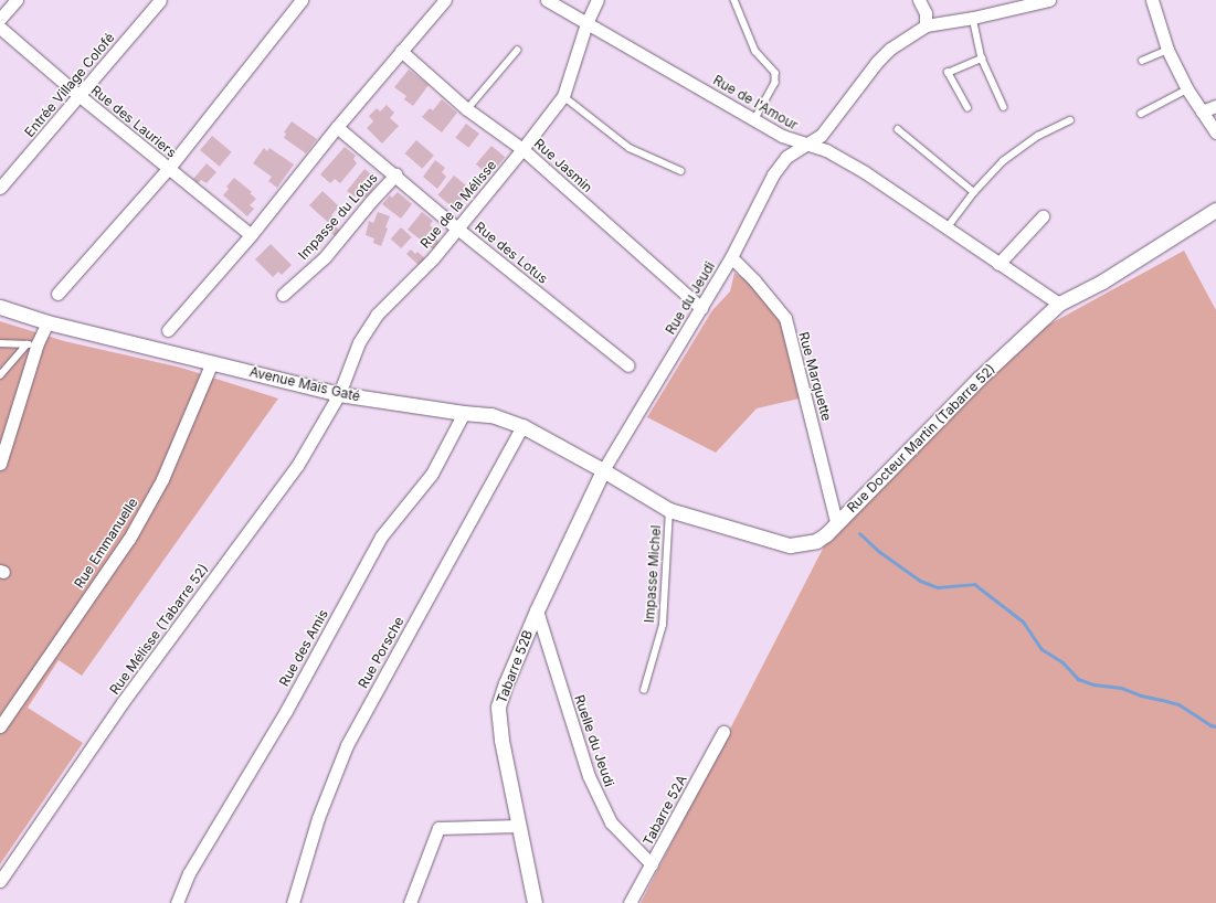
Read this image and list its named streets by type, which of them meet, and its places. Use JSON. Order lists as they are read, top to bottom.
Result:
{
  "streets": {
    "street": [
      "Entrée Village Colofé",
      "Rue de l'Amour",
      "Rue des Lauriers",
      "Rue Jasmin",
      "Rue de la Mélisse",
      "Impasse du Lotus",
      "Rue des Lotus",
      "Rue du Jeudi",
      "Rue Marquette",
      "Avenue Maïs Gaté",
      "Rue Docteur Martin (Tabarre 52)",
      "Rue Emmanuelle",
      "Rue Mélisse (Tabarre 52)",
      "Rue des Amis",
      "Rue Porsche",
      "Tabarre 52B",
      "Ruelle du Jeudi",
      "Tabarre 52A"
    ],
    "lane": ["Impasse Michel"]
  },
  "crossings": [
    ["Entrée Village Colofé", "Rue des Lauriers"],
    ["Rue de l'Amour", "Rue de la Mélisse"],
    ["Rue de l'Amour", "Rue du Jeudi"],
    ["Rue de l'Amour", "Rue Docteur Martin (Tabarre 52)"],
    ["Rue Jasmin", "Rue de la Mélisse"],
    ["Rue Jasmin", "Rue du Jeudi"],
    ["Rue de la Mélisse", "Rue des Lotus"],
    ["Rue de la Mélisse", "Avenue Maïs Gaté"],
    ["Rue de la Mélisse", "Rue Mélisse (Tabarre 52)"],
    ["Impasse du Lotus", "Rue des Lotus"],
    ["Rue du Jeudi", "Rue Marquette"],
    ["Rue du Jeudi", "Avenue Maïs Gaté"],
    ["Rue du Jeudi", "Rue Docteur Martin (Tabarre 52)"],
    ["Rue du Jeudi", "Tabarre 52B"],
    ["Rue Marquette", "Rue Docteur Martin (Tabarre 52)"],
    ["Avenue Maïs Gaté", "Rue Docteur Martin (Tabarre 52)"],
    ["Avenue Maïs Gaté", "Rue Emmanuelle"],
    ["Avenue Maïs Gaté", "Rue Mélisse (Tabarre 52)"],
    ["Avenue Maïs Gaté", "Rue des Amis"],
    ["Avenue Maïs Gaté", "Rue Porsche"],
    ["Avenue Maïs Gaté", "Tabarre 52B"],
    ["Rue Docteur Martin (Tabarre 52)", "Impasse Michel"],
    ["Rue Docteur Martin (Tabarre 52)", "Tabarre 52B"],
    ["Tabarre 52B", "Ruelle du Jeudi"],
    ["Ruelle du Jeudi", "Tabarre 52A"]
  ]
}
